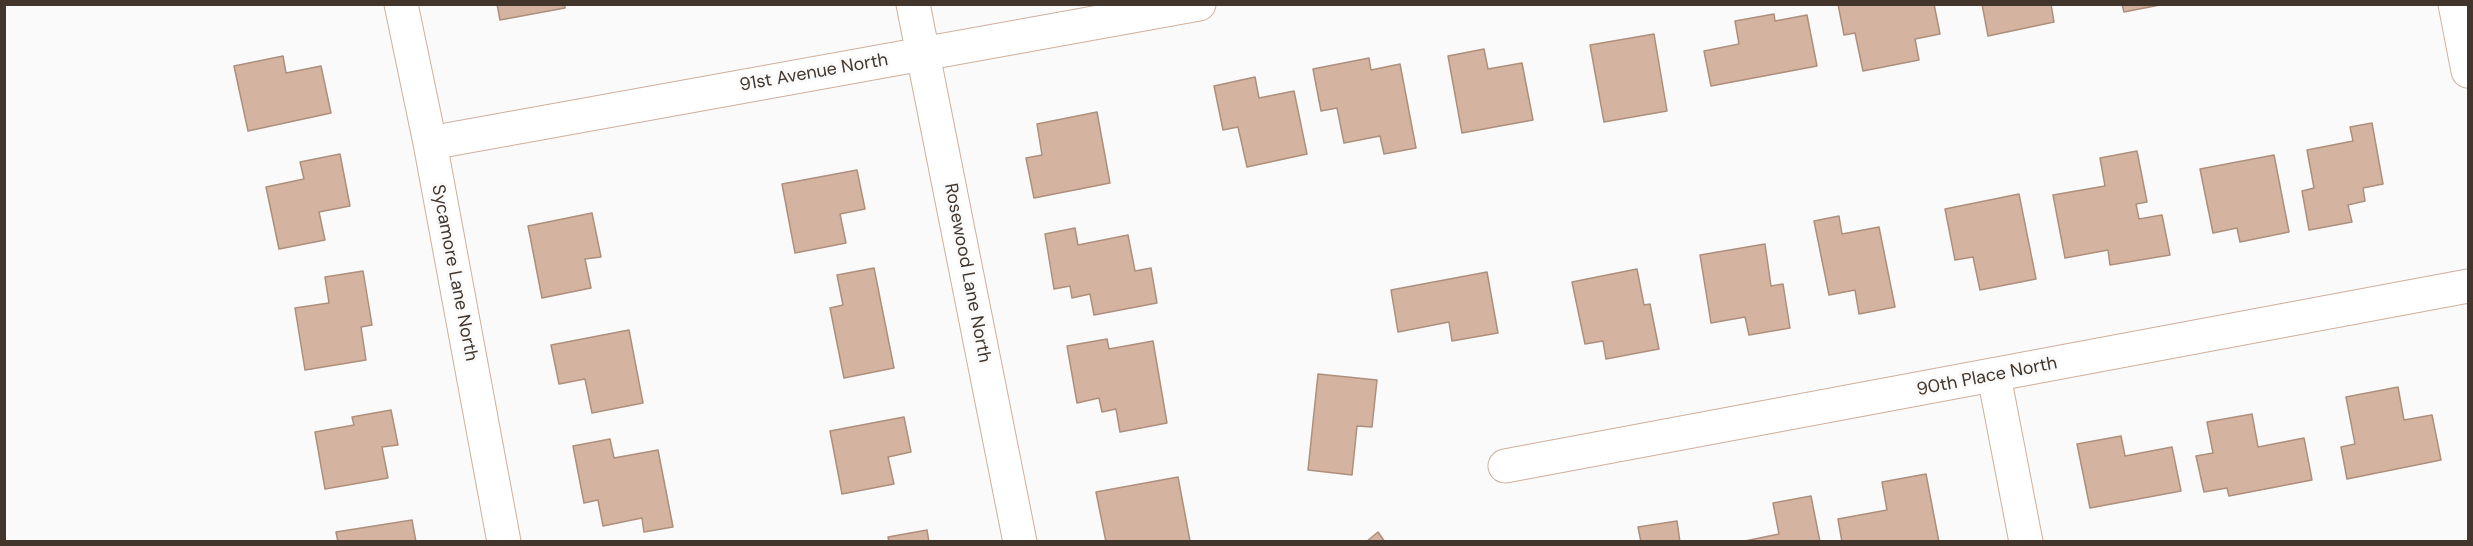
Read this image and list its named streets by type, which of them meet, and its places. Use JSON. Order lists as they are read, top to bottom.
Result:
{
  "streets": {
    "street": [
      "91st Avenue North",
      "Sycamore Lane North",
      "Rosewood Lane North",
      "90th Place North"
    ]
  },
  "crossings": [
    ["91st Avenue North", "Sycamore Lane North"],
    ["91st Avenue North", "Rosewood Lane North"]
  ]
}
